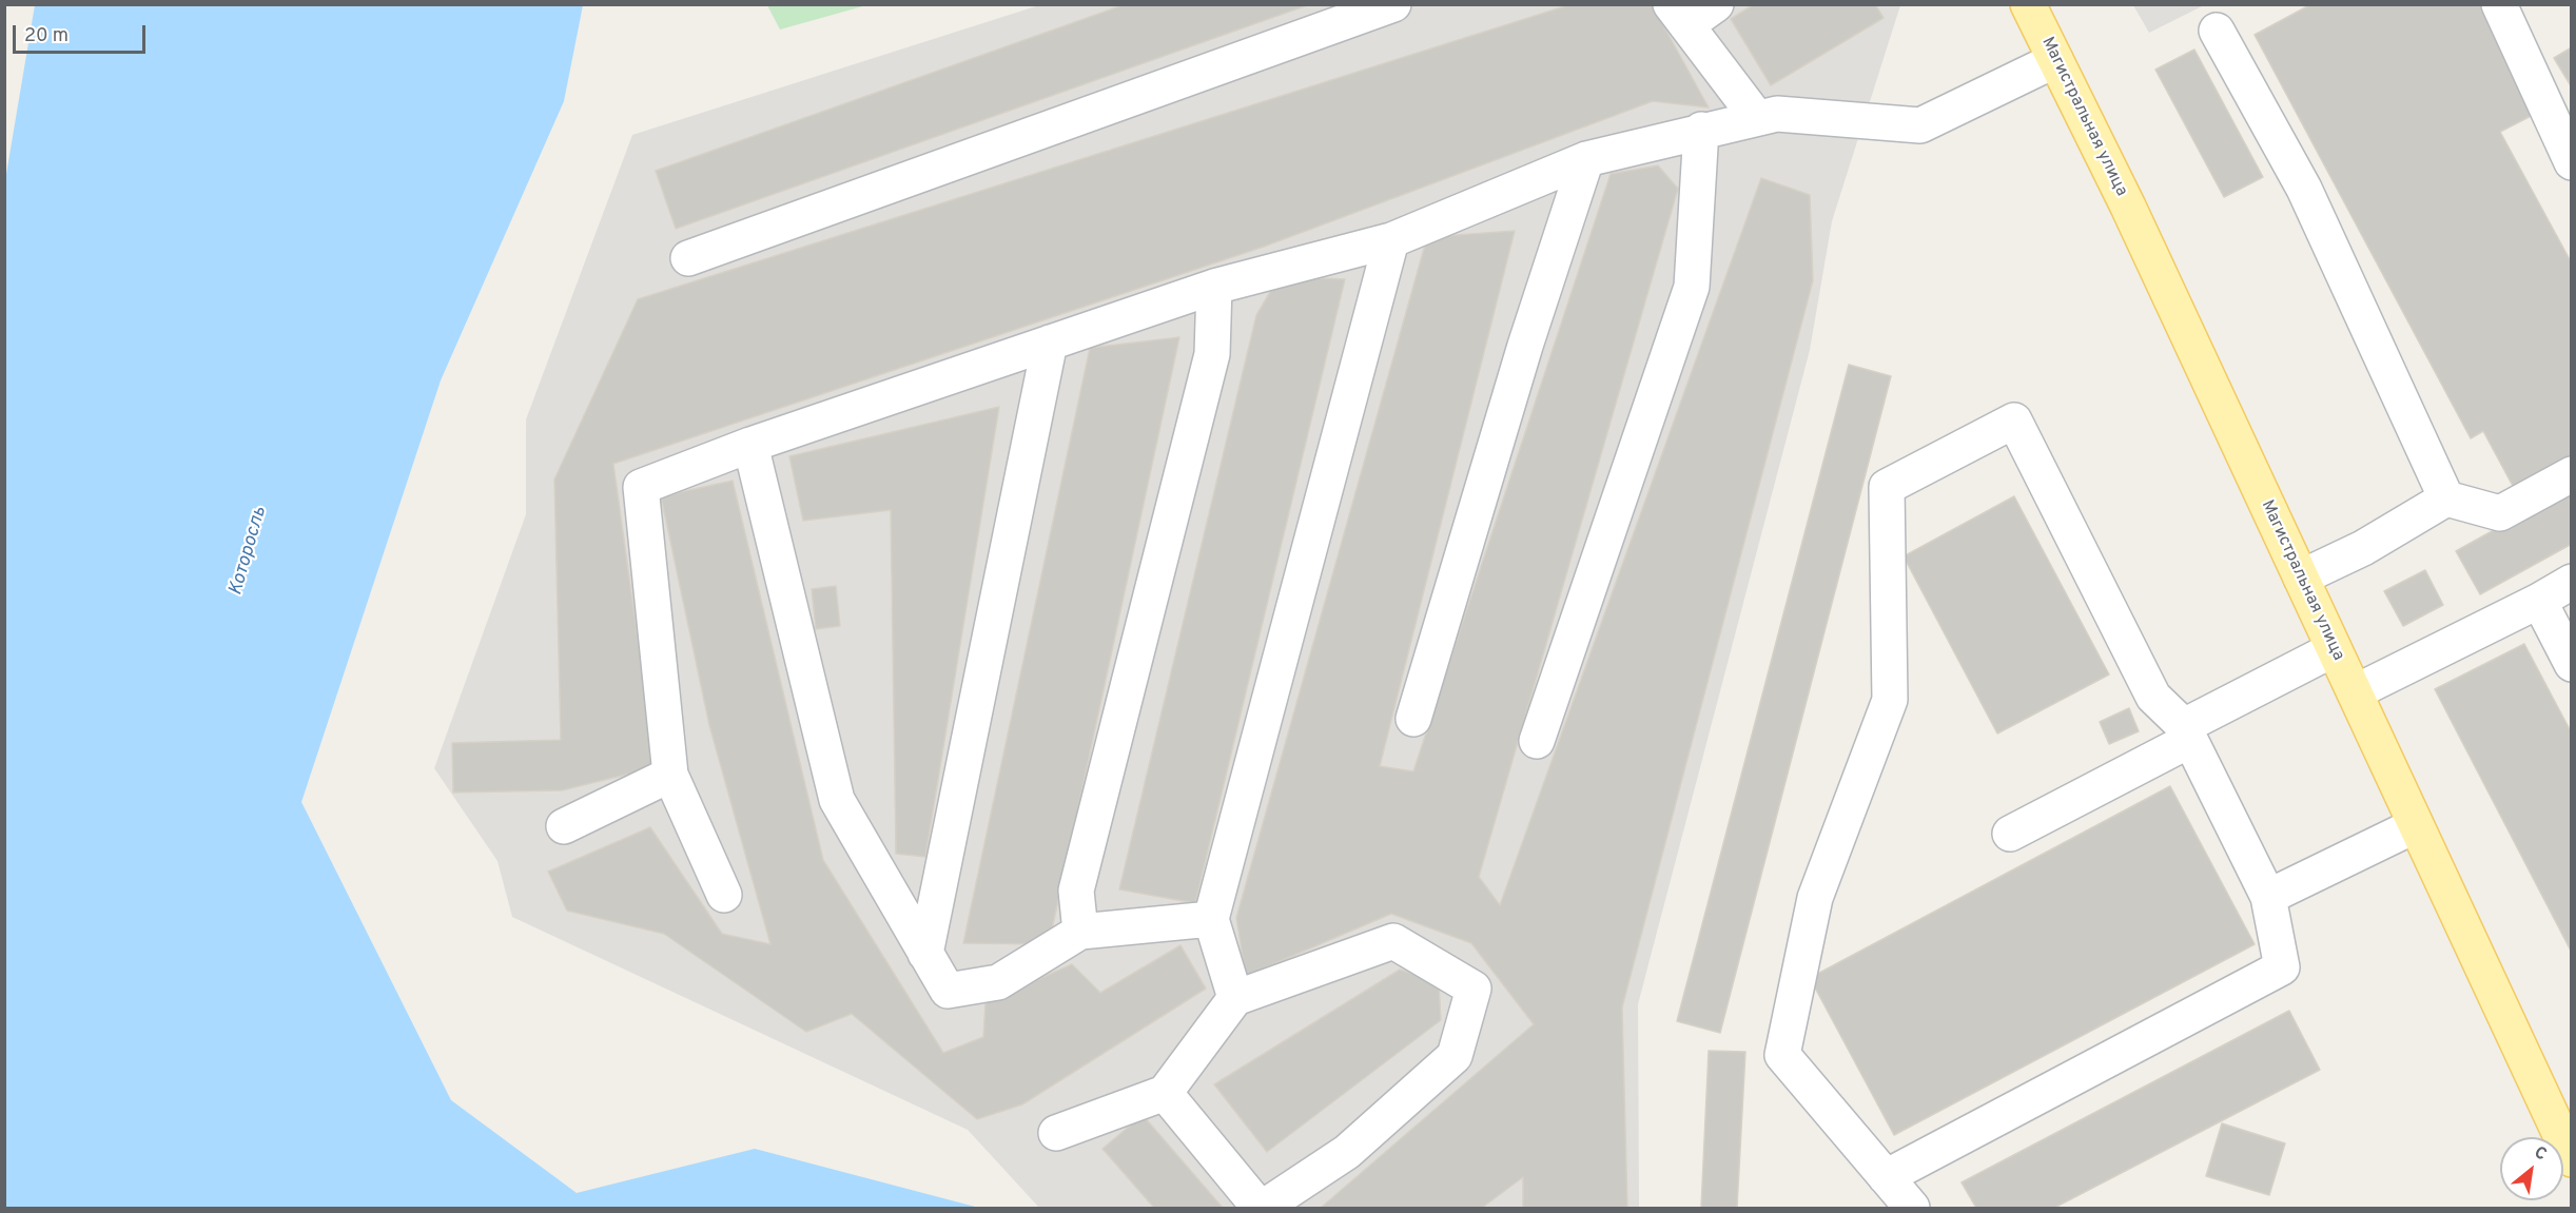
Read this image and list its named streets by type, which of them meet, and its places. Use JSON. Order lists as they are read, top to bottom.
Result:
{
  "streets": {
    "main road": ["Магистральная улица"]
  },
  "water": ["Которосль"],
  "scale_bar": "20 m",
  "north": "top right"
}
